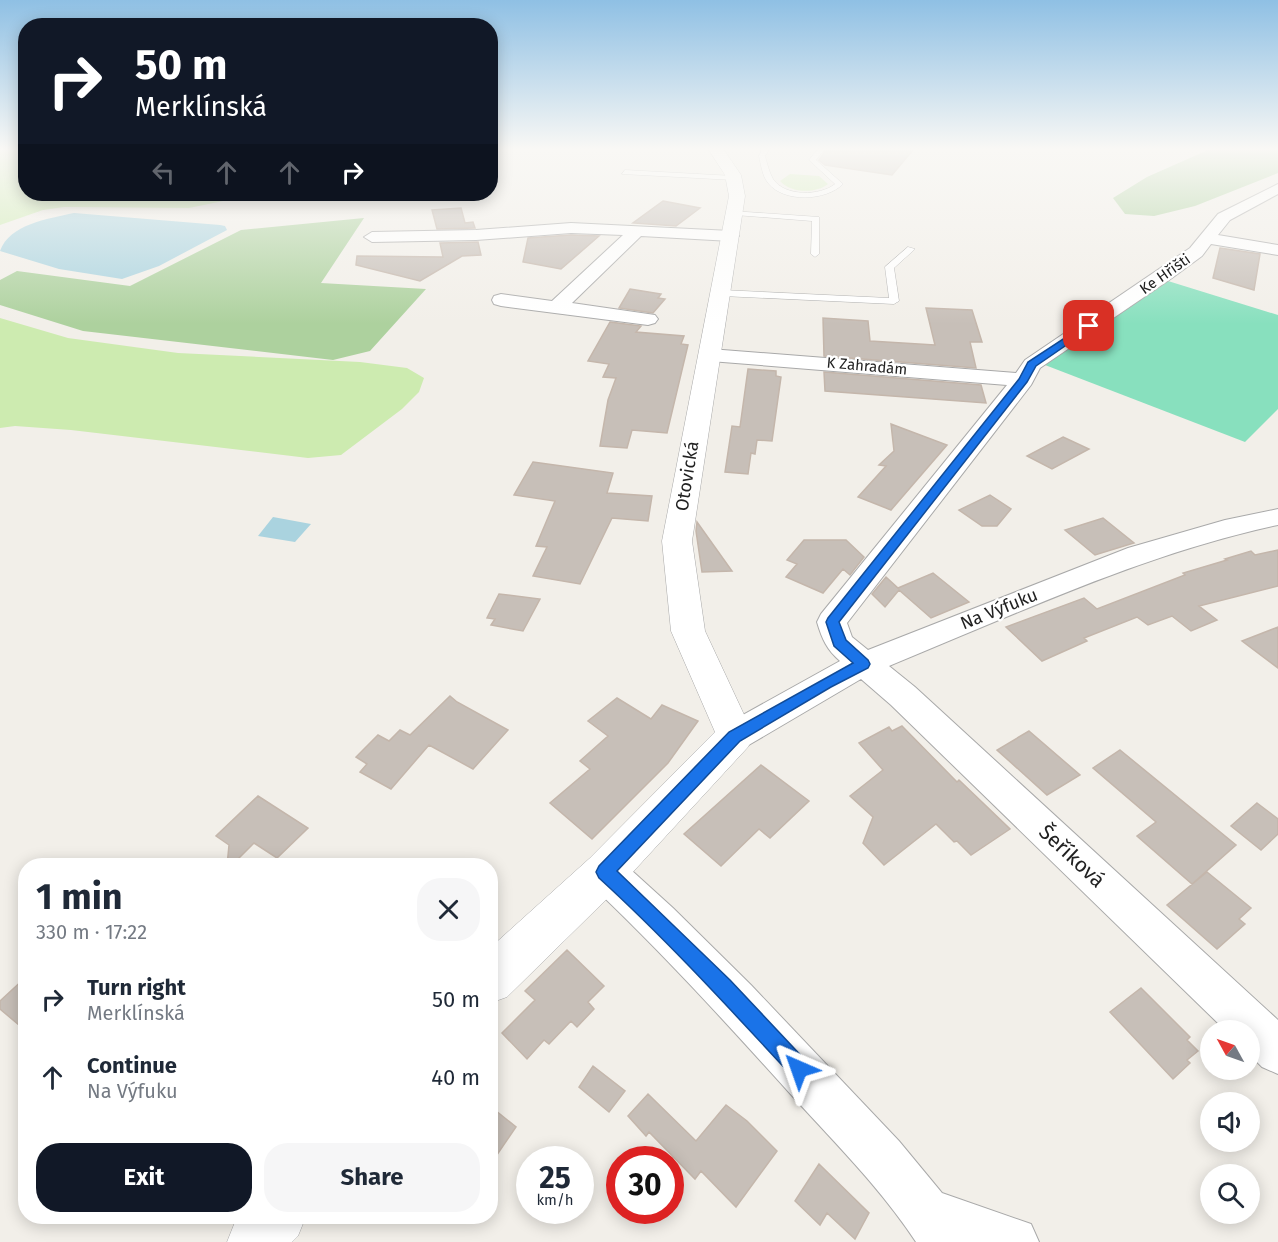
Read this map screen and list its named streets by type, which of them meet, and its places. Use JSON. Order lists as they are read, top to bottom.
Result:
{
  "streets": {
    "street": [
      "Ke Hřišti",
      "K Zahradám",
      "Otovická",
      "Na Výfuku",
      "Šeříková"
    ]
  },
  "crossings": [
    ["Ke Hřišti", "K Zahradám"],
    ["Ke Hřišti", "Na Výfuku"],
    ["Ke Hřišti", "Šeříková"],
    ["K Zahradám", "Otovická"],
    ["Otovická", "Na Výfuku"],
    ["Na Výfuku", "Šeříková"]
  ],
  "north": "top left",
  "page": {
    "turn": ["50 m", "Merklínská"],
    "heading": ["1 min", "330 m · 17:22"],
    "list": [
      {
        "name": "Turn right",
        "note": "Merklínská",
        "value": "50 m"
      },
      {
        "name": "Continue",
        "note": "Na Výfuku",
        "value": "40 m"
      }
    ],
    "buttons": ["Exit", "Share"],
    "speed": "25 km/h",
    "limit": "30"
  }
}
